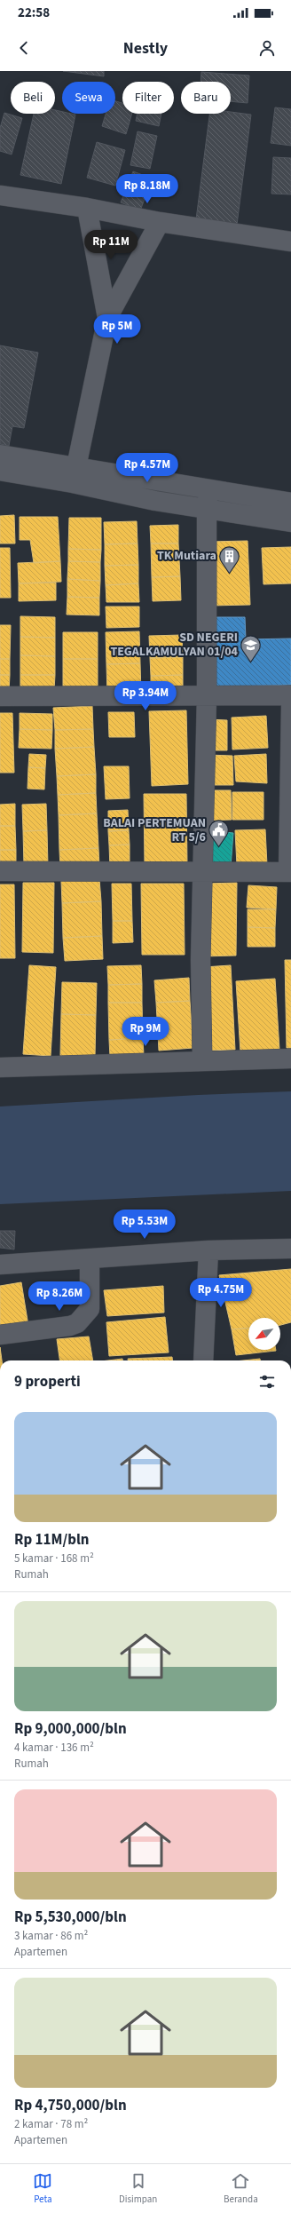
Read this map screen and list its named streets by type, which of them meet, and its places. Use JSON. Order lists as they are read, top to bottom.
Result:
{
  "places": {
    "building": ["TK Mutiara"],
    "school or university": ["SD NEGERI TEGALKAMULYAN 01/04"],
    "public building": ["BALAI PERTEMUAN RT 5/6"]
  },
  "north": "bottom left",
  "page": {
    "status": "22:58",
    "header": "Nestly",
    "chip": [
      "Beli",
      "Sewa",
      "Filter",
      "Baru"
    ],
    "price": [
      "Rp 8.18M",
      "Rp 11M",
      "Rp 5M",
      "Rp 4.57M",
      "Rp 3.94M",
      "Rp 9M",
      "Rp 5.53M",
      "Rp 4.75M",
      "Rp 8.26M"
    ],
    "heading": "9 properti",
    "list": [
      {
        "name": "Rp 11M/bln",
        "note": "5 kamar · 168 m² · Rumah"
      },
      {
        "name": "Rp 9,000,000/bln",
        "note": "4 kamar · 136 m² · Rumah"
      },
      {
        "name": "Rp 5,530,000/bln",
        "note": "3 kamar · 86 m² · Apartemen"
      },
      {
        "name": "Rp 4,750,000/bln",
        "note": "2 kamar · 78 m² · Apartemen"
      }
    ],
    "tabs": ["Peta", "Disimpan", "Beranda"]
  }
}
